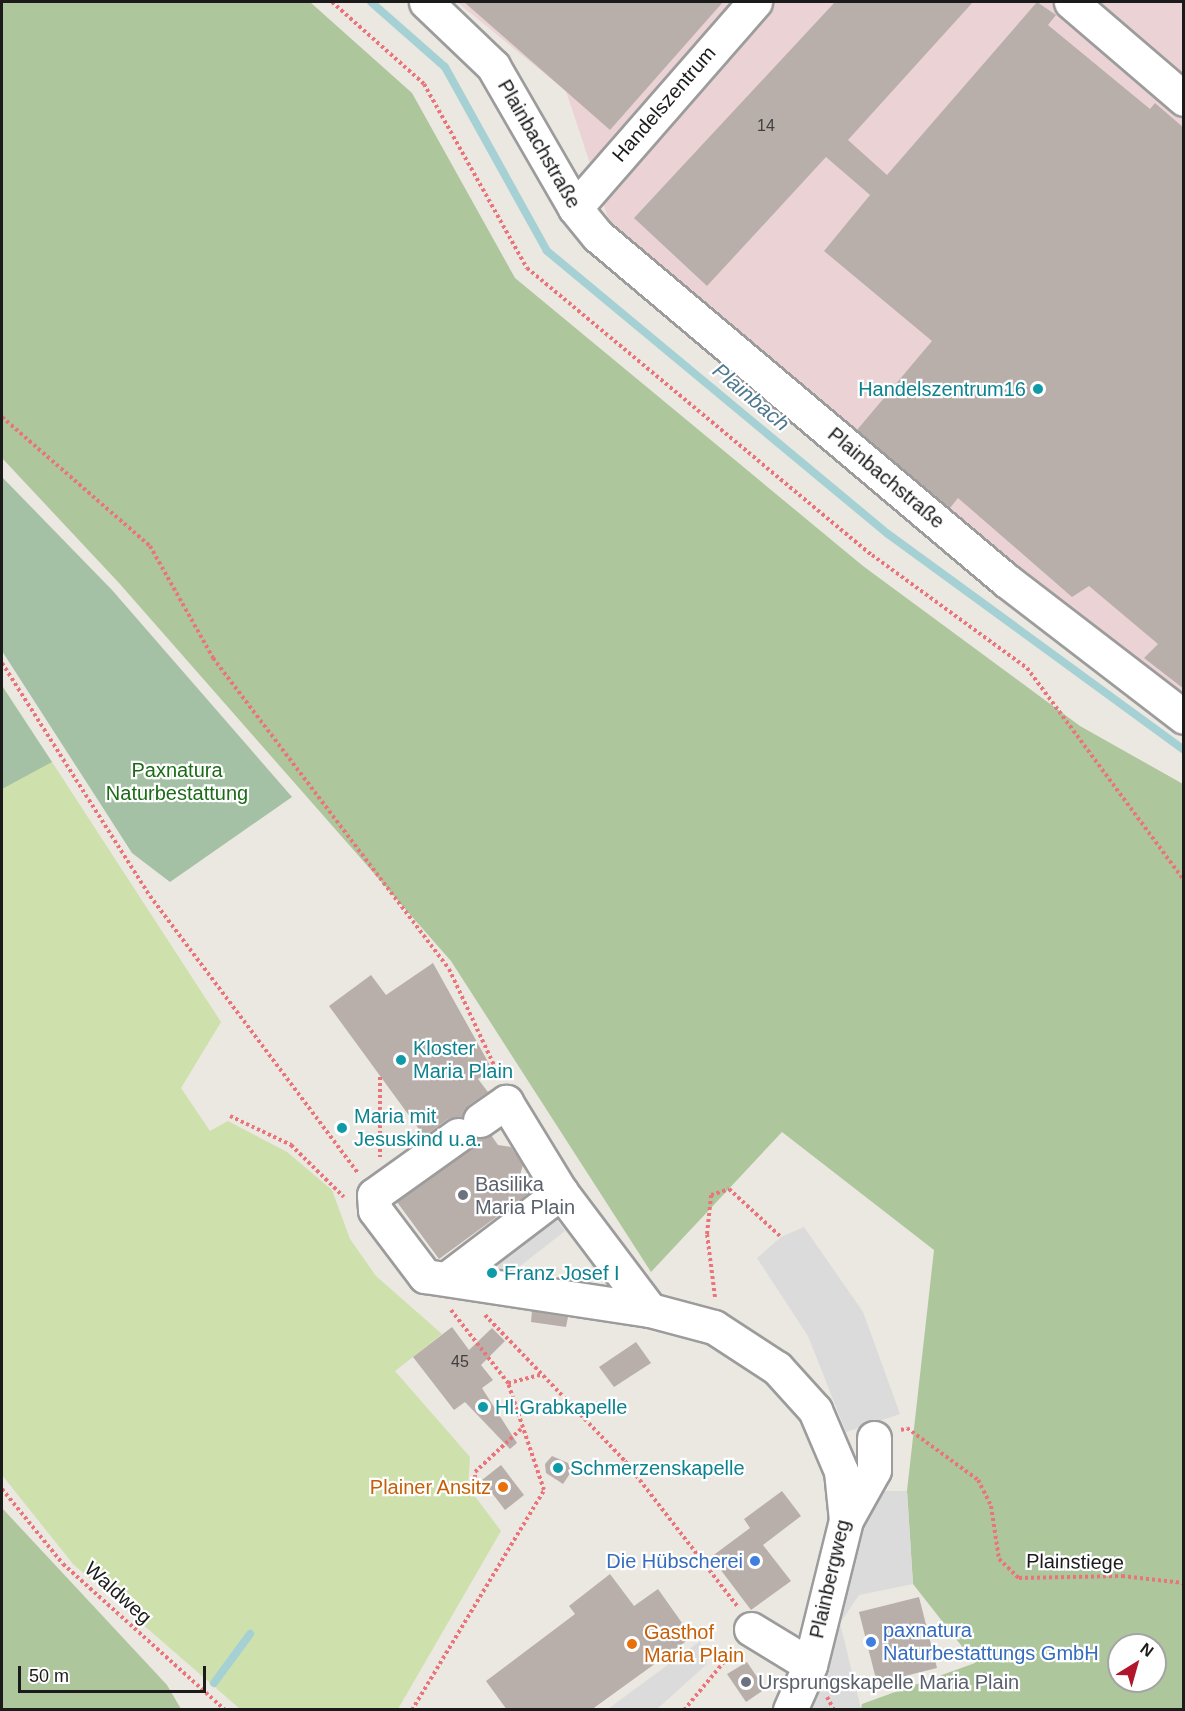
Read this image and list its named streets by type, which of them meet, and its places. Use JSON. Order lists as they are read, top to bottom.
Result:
{
  "streets": {
    "street": ["Handelszentrum", "Plainbachstraße", "Plainbergweg"],
    "path": ["Plainstiege", "Waldweg"]
  },
  "crossings": [
    ["Handelszentrum", "Plainbachstraße"]
  ],
  "water": ["Plainbach"],
  "parks": ["Paxnatura Naturbestattung"],
  "places": [
    "Handelszentrum16",
    "Kloster Maria Plain",
    "Maria mit Jesuskind u.a.",
    "Basilika Maria Plain",
    "Franz Josef I",
    "Hl.Grabkapelle",
    "Schmerzenskapelle",
    "Plainer Ansitz",
    "Die Hübscherei",
    "paxnatura Naturbestattungs GmbH",
    "Gasthof Maria Plain",
    "Ursprungskapelle Maria Plain"
  ],
  "house_numbers": ["14", "45"],
  "scale_bar": "50 m",
  "north": "top right"
}
